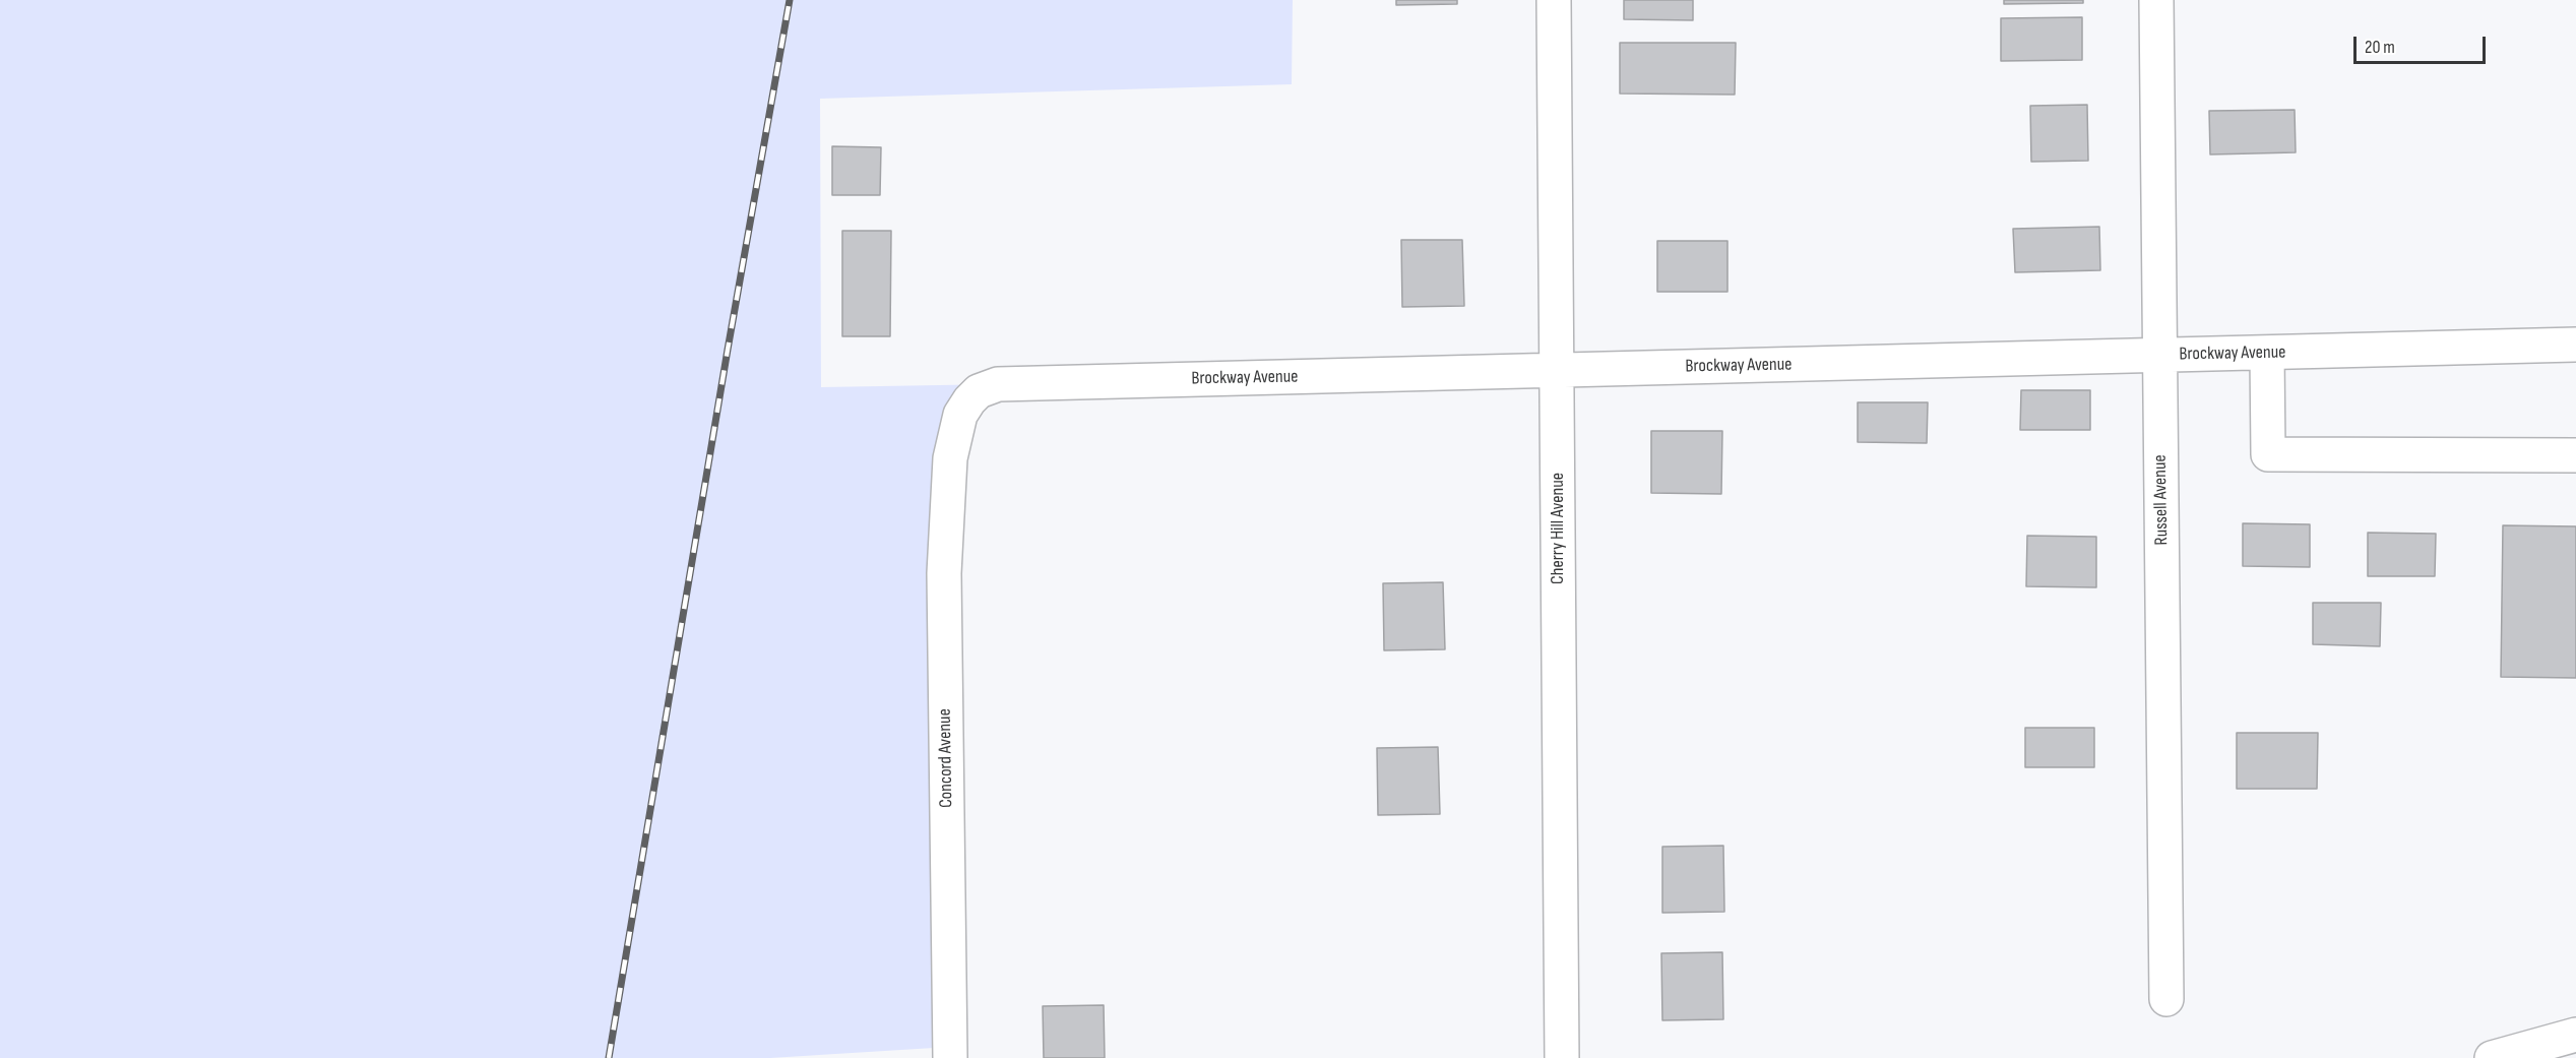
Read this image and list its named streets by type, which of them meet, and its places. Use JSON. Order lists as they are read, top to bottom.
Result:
{
  "streets": {
    "main road": [
      "Brockway Avenue",
      "Russell Avenue",
      "Cherry Hill Avenue",
      "Concord Avenue"
    ]
  },
  "crossings": [
    ["Brockway Avenue", "Russell Avenue"],
    ["Brockway Avenue", "Cherry Hill Avenue"],
    ["Brockway Avenue", "Concord Avenue"]
  ],
  "scale_bar": "20 m"
}
